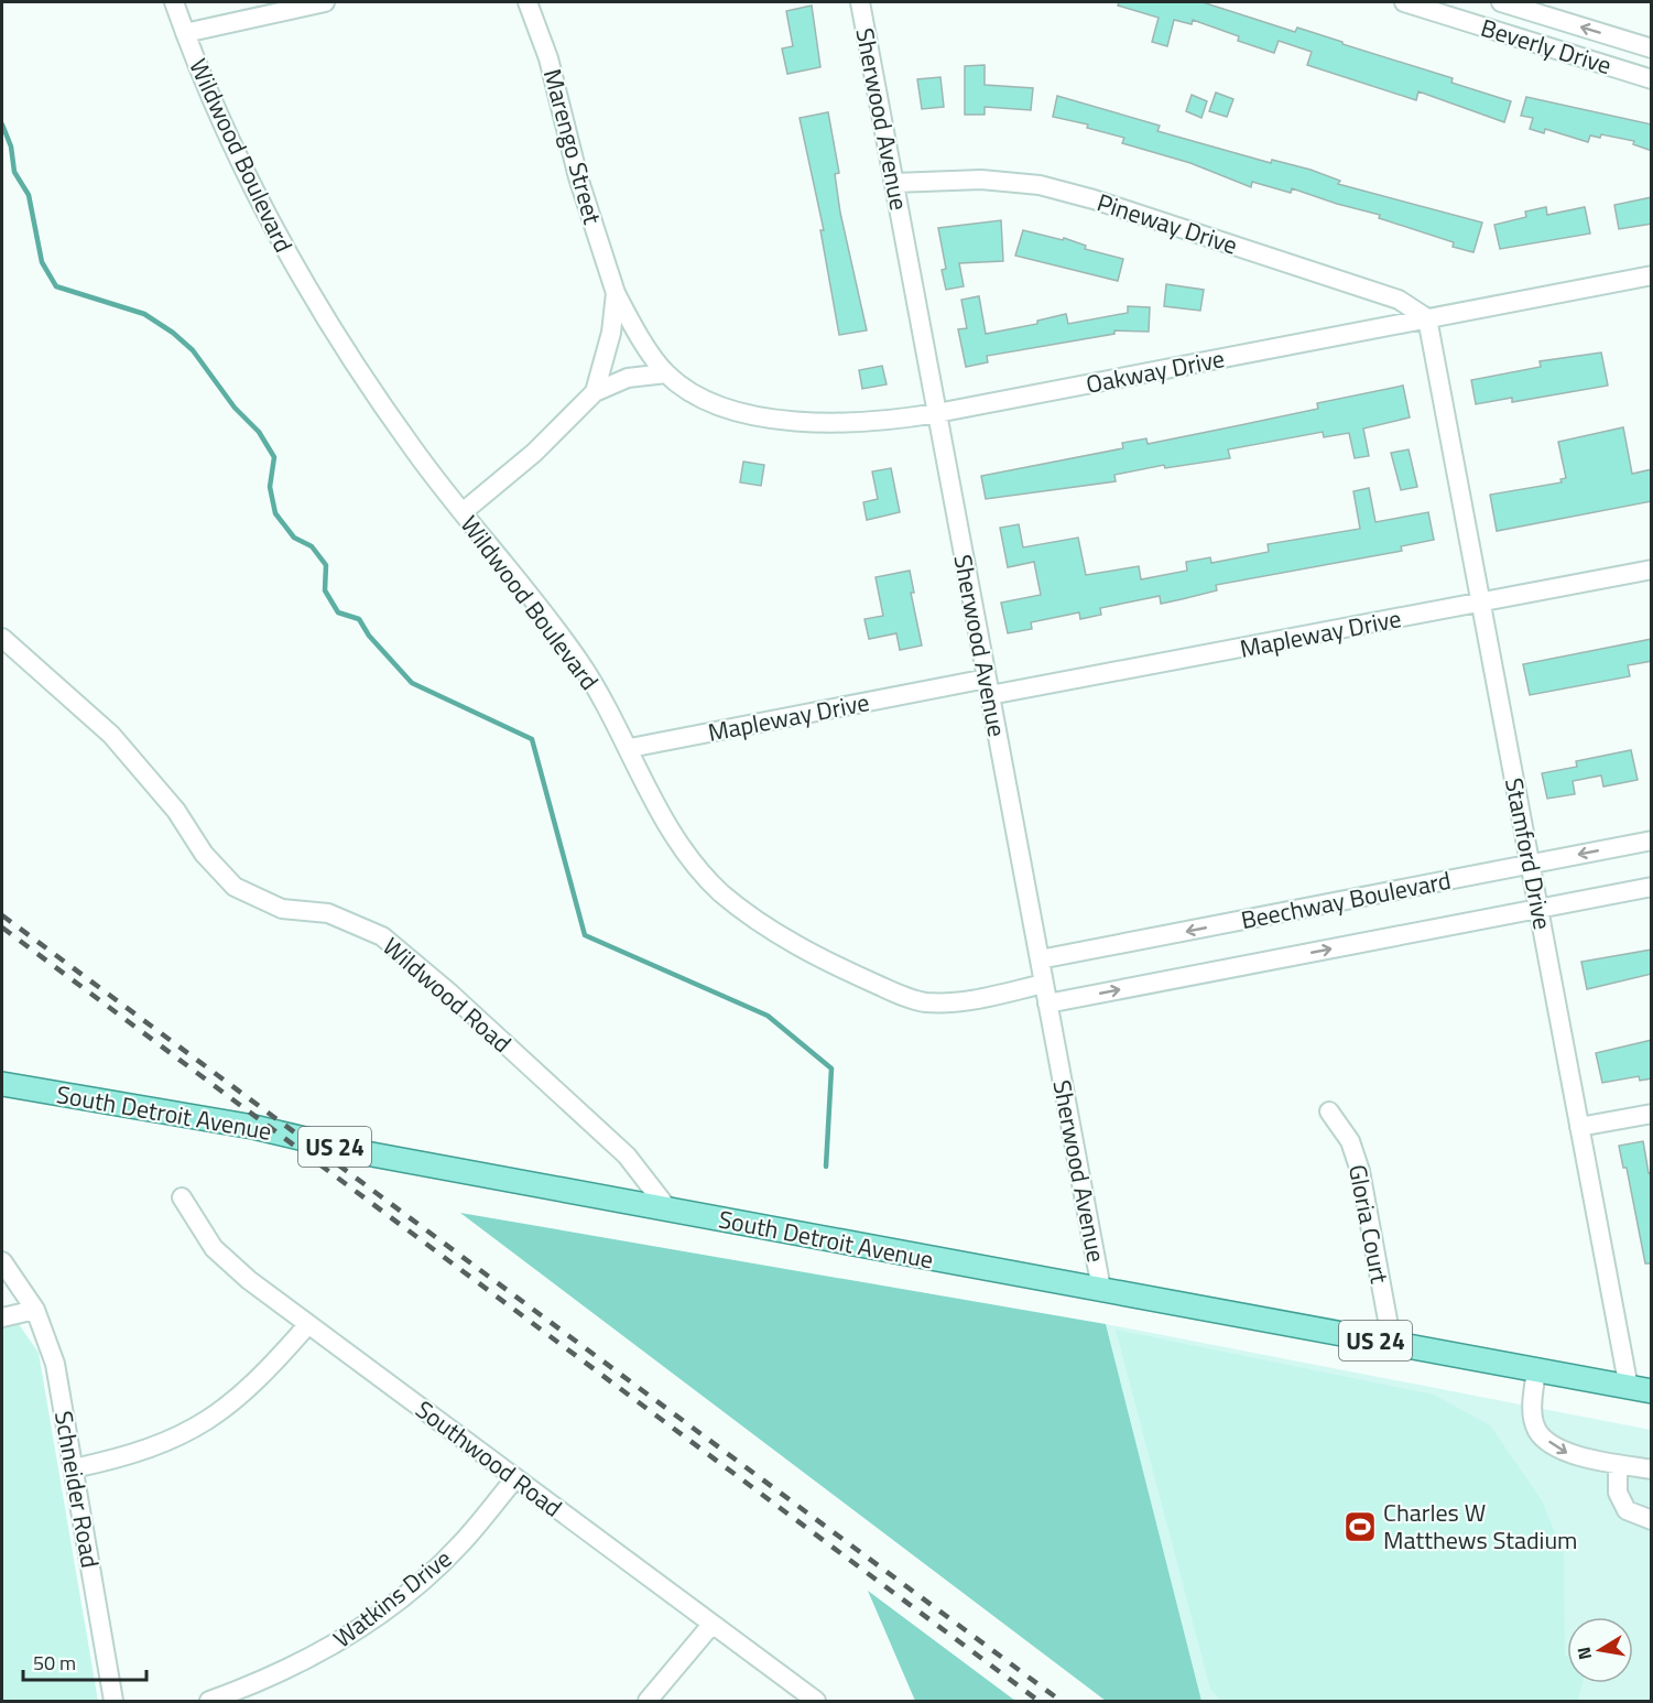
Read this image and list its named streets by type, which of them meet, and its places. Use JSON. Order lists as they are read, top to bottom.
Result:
{
  "streets": {
    "main road": ["South Detroit Avenue", "US 24"],
    "street": [
      "Beverly Drive",
      "Sherwood Avenue",
      "Marengo Street",
      "Wildwood Boulevard",
      "Pineway Drive",
      "Oakway Drive",
      "Mapleway Drive",
      "Stamford Drive",
      "Beechway Boulevard",
      "Wildwood Road",
      "Gloria Court",
      "Southwood Road",
      "Schneider Road",
      "Watkins Drive"
    ]
  },
  "crossings": [
    ["Sherwood Avenue", "Wildwood Boulevard"],
    ["Sherwood Avenue", "Pineway Drive"],
    ["Sherwood Avenue", "Oakway Drive"],
    ["Sherwood Avenue", "Mapleway Drive"],
    ["Sherwood Avenue", "Beechway Boulevard"],
    ["Sherwood Avenue", "South Detroit Avenue"],
    ["Marengo Street", "Wildwood Boulevard"],
    ["Marengo Street", "Oakway Drive"],
    ["Wildwood Boulevard", "Mapleway Drive"],
    ["Pineway Drive", "Oakway Drive"],
    ["Pineway Drive", "Stamford Drive"],
    ["Oakway Drive", "Stamford Drive"],
    ["Mapleway Drive", "Stamford Drive"],
    ["Stamford Drive", "Beechway Boulevard"],
    ["Stamford Drive", "South Detroit Avenue"],
    ["Wildwood Road", "South Detroit Avenue"],
    ["South Detroit Avenue", "Gloria Court"],
    ["Southwood Road", "Watkins Drive"]
  ],
  "places": {
    "sports": ["Charles W Matthews Stadium"]
  },
  "scale_bar": "50 m",
  "north": "left"
}
